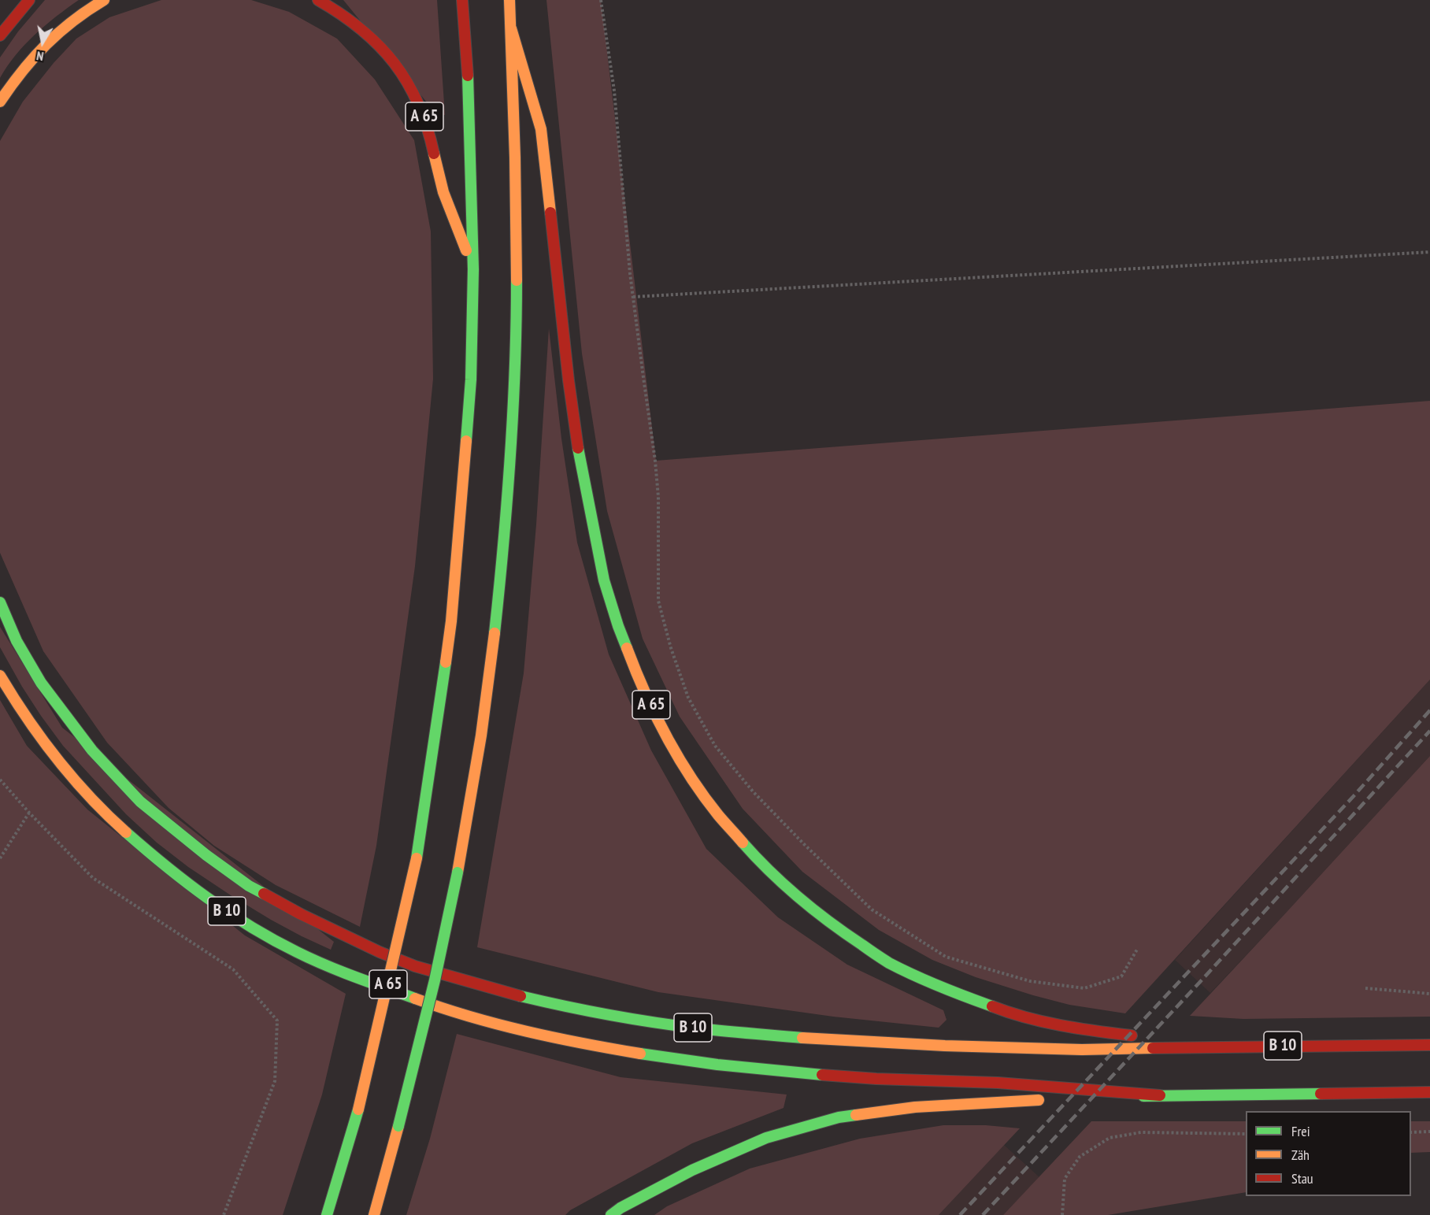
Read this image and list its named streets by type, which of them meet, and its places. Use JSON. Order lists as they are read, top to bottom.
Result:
{
  "streets": {
    "highway": ["A 65", "B 10"]
  },
  "crossings": [
    ["A 65", "B 10"]
  ],
  "legend": ["Frei", "Zäh", "Stau"],
  "north": "bottom"
}
